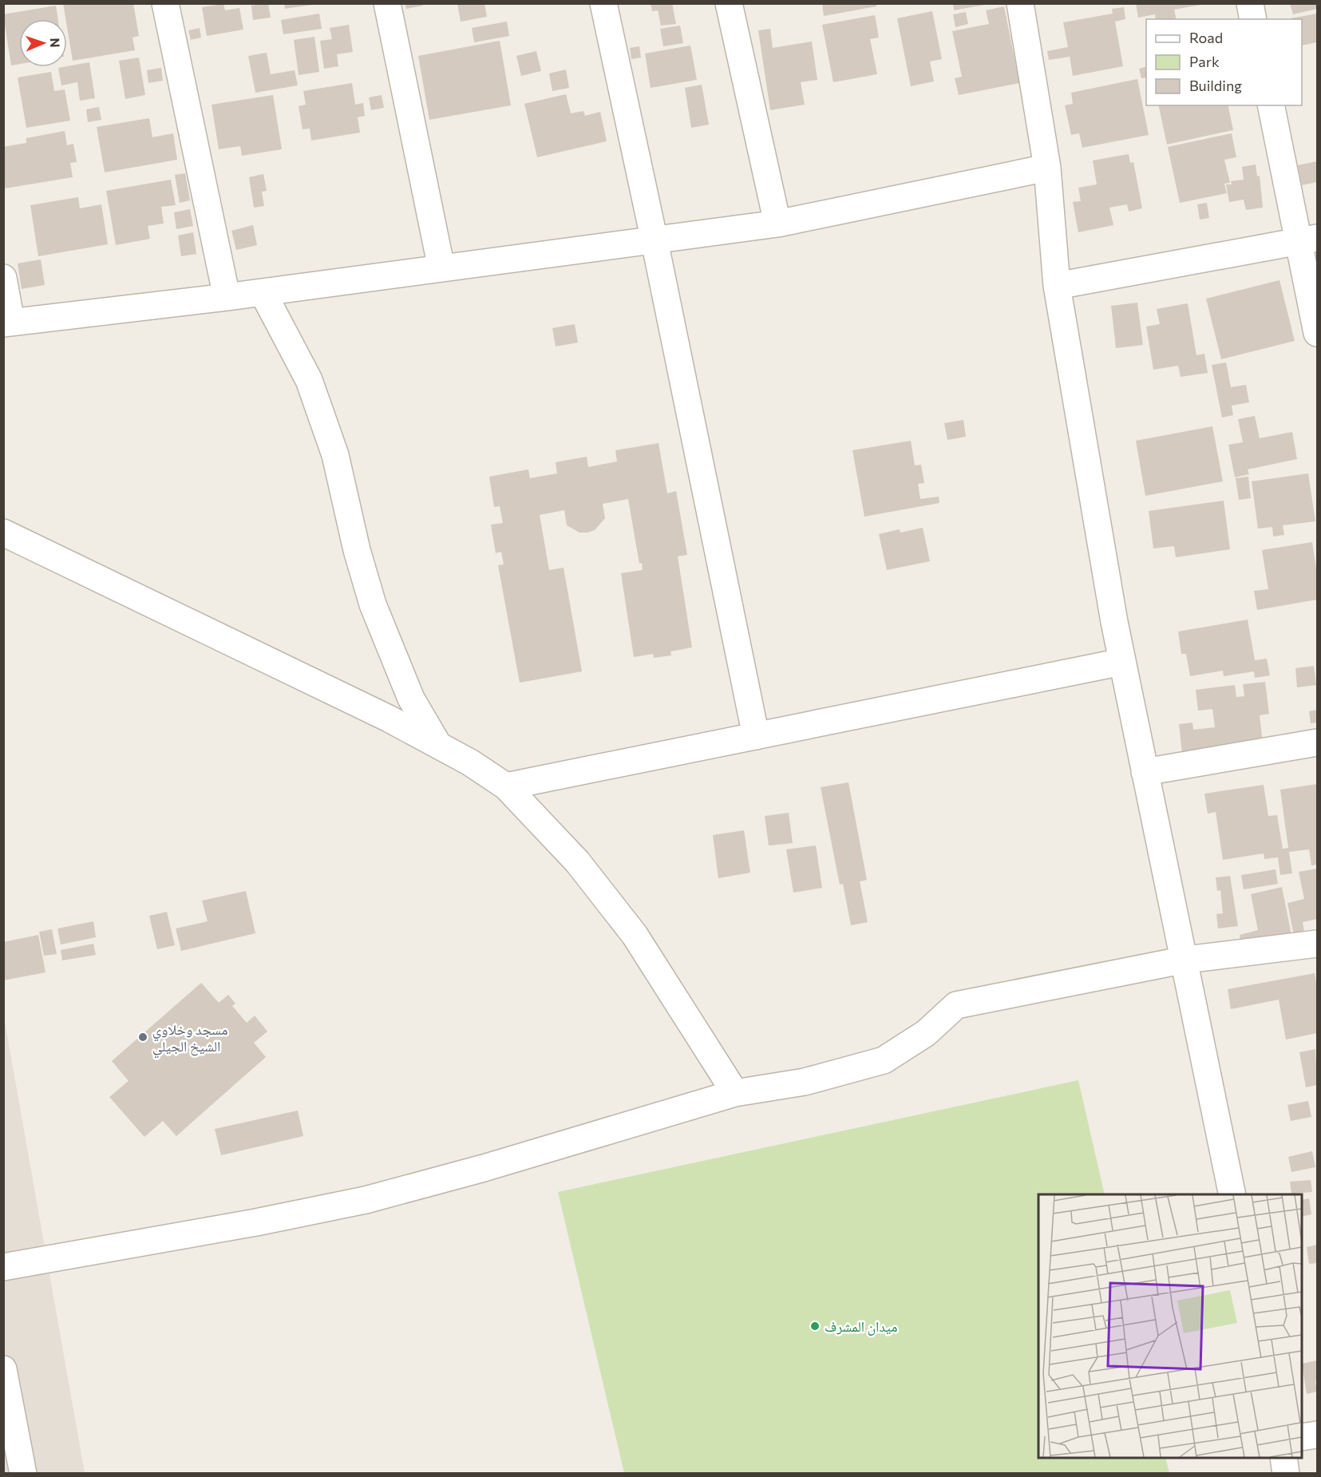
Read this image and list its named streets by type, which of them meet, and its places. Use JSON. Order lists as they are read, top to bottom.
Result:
{
  "places": ["مسجد وخلاوي الشيخ الجيلي", "ميدان المشرف"],
  "legend": ["Road", "Park", "Building"],
  "north": "right"
}
